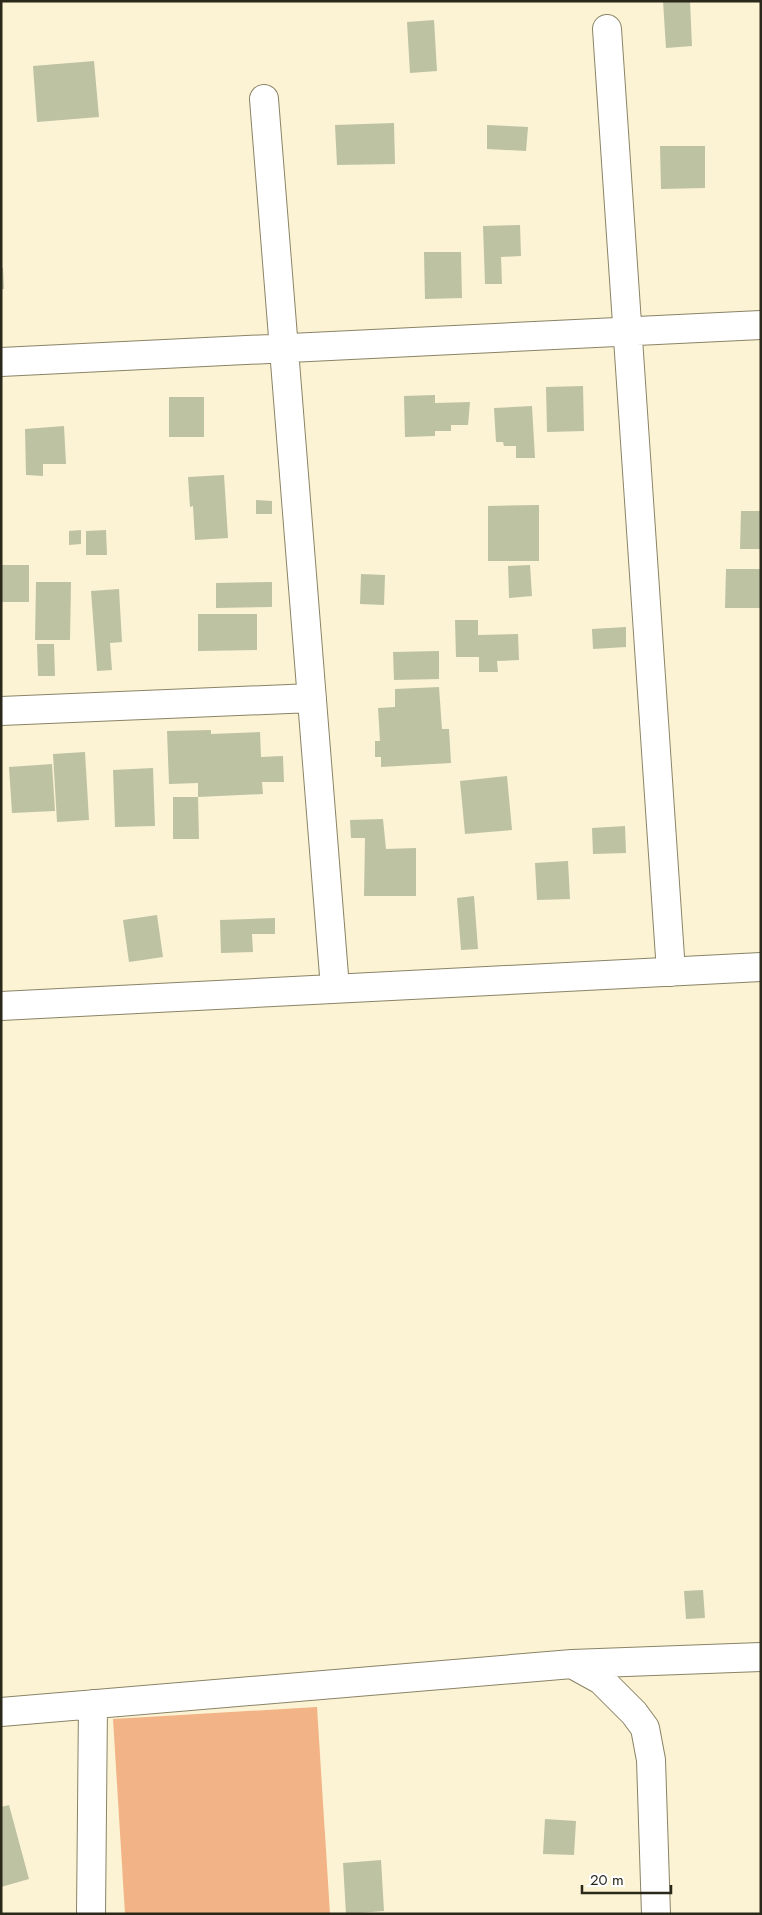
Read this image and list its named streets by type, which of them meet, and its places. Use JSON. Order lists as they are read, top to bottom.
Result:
{
  "scale_bar": "20 m"
}
